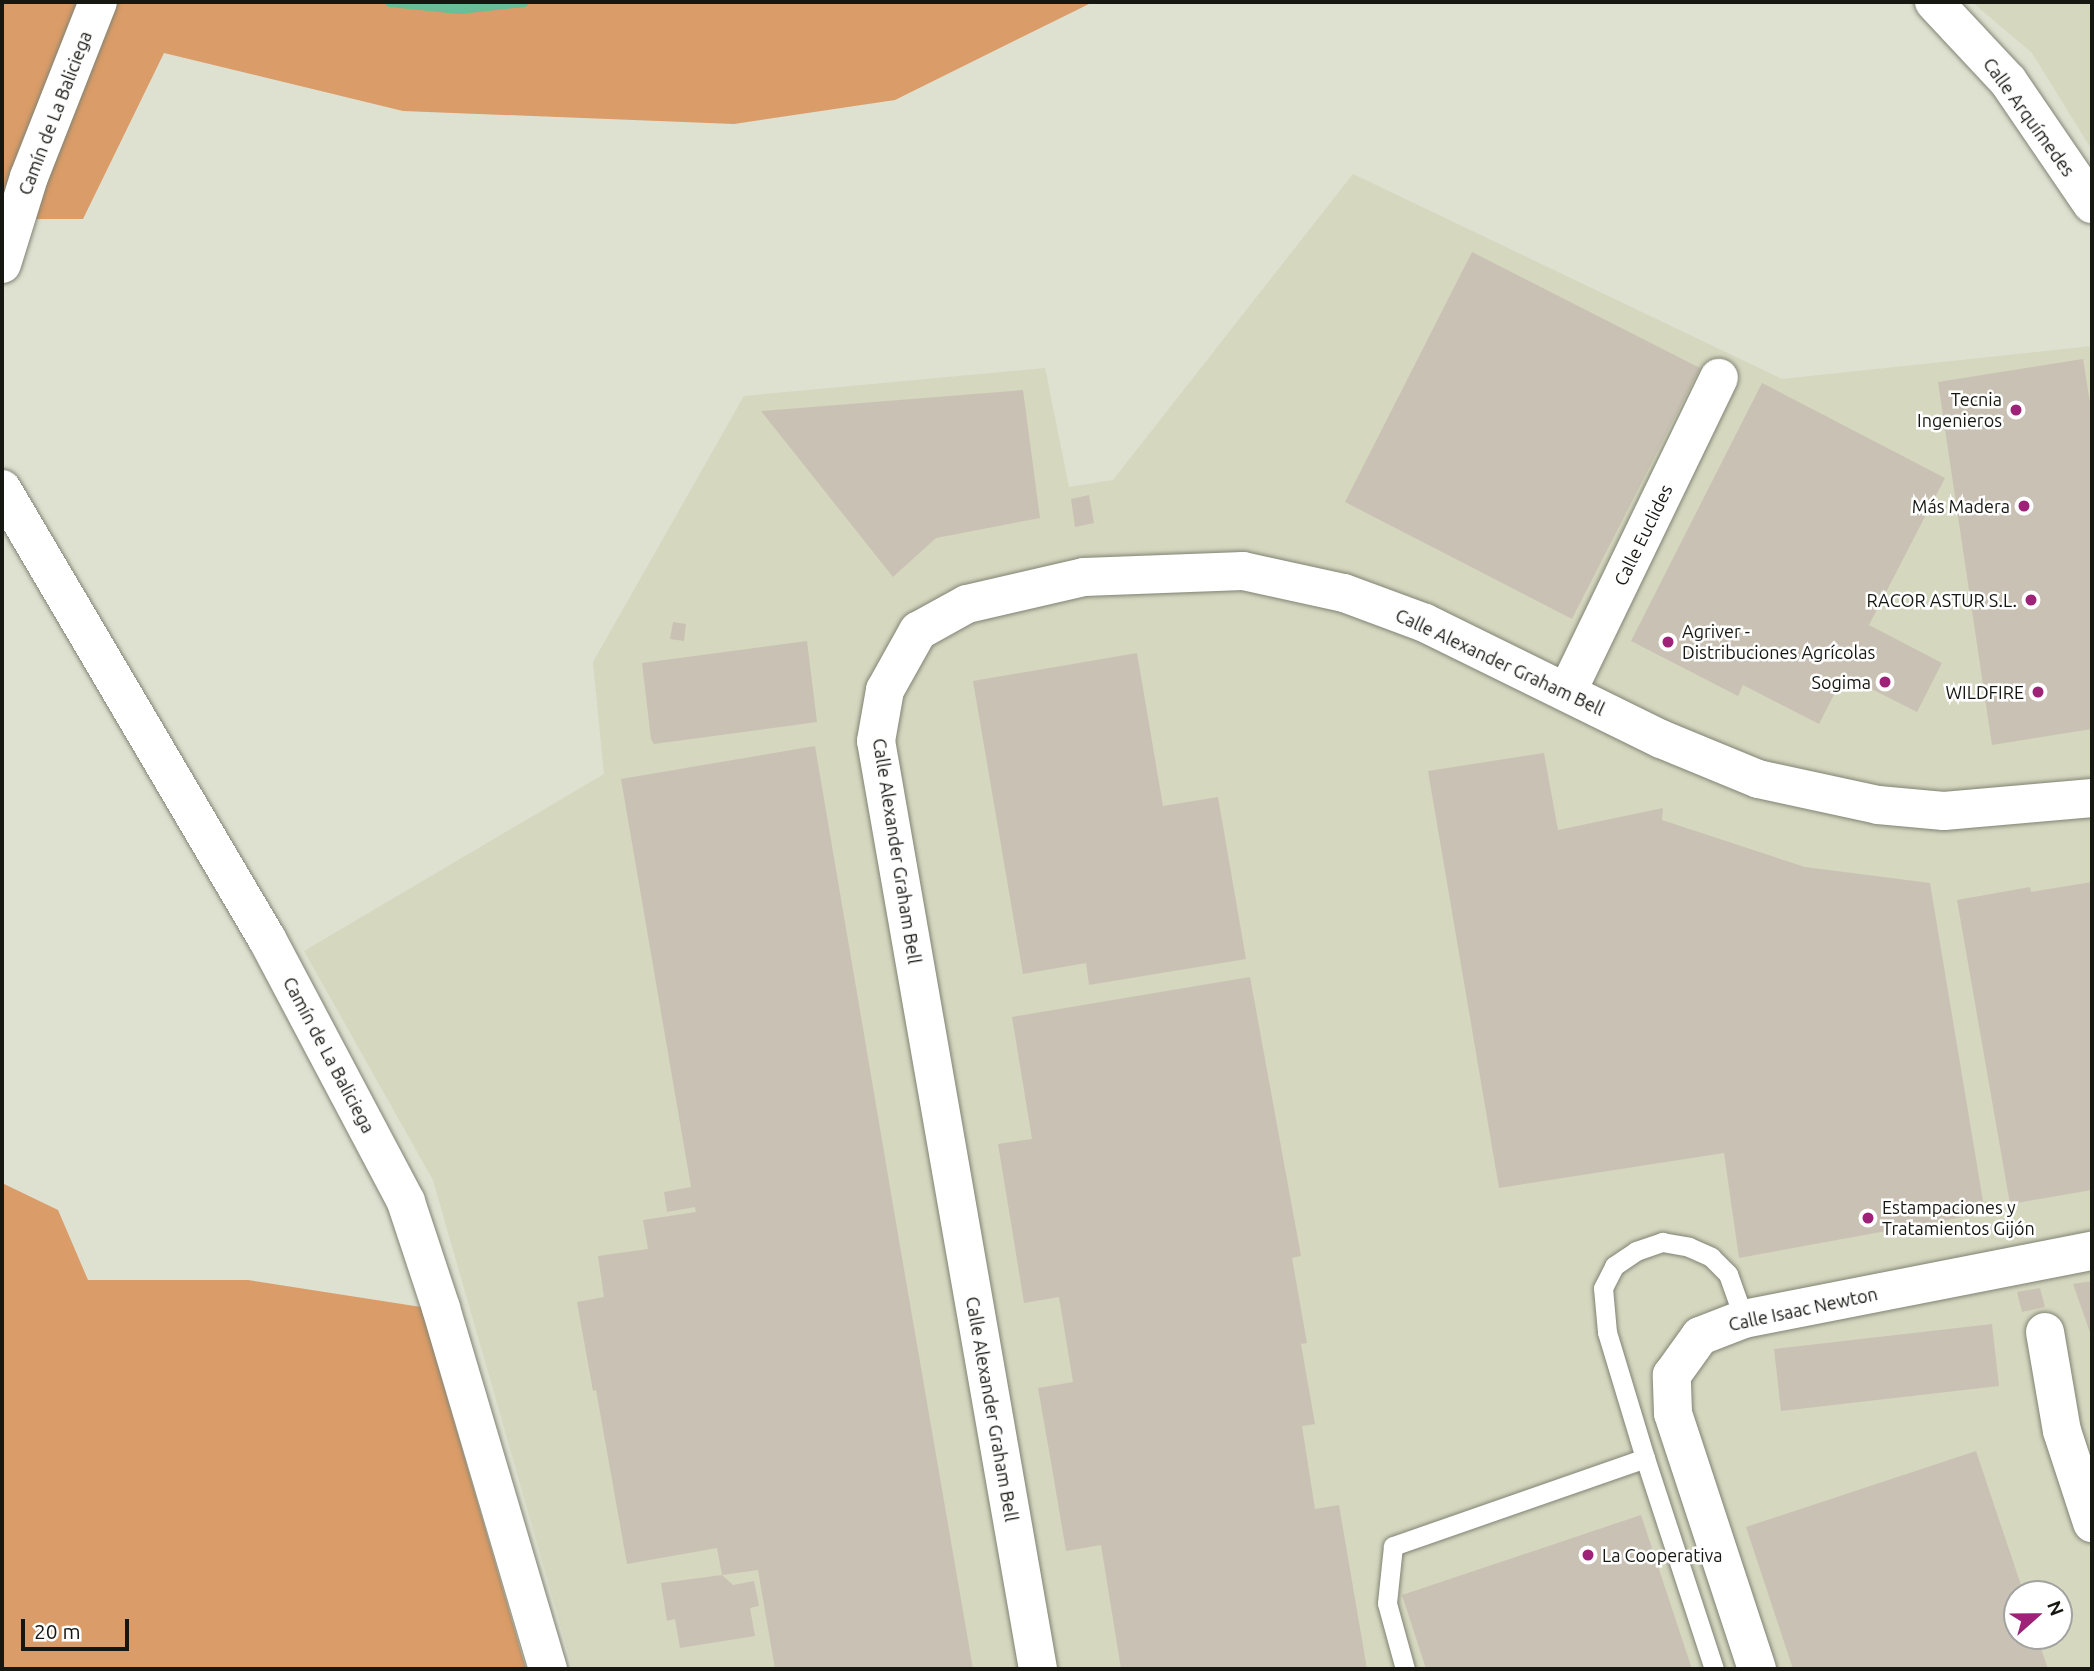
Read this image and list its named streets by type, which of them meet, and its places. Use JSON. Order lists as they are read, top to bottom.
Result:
{
  "streets": {
    "street": [
      "Camín de La Baliciega",
      "Calle Arquímedes",
      "Calle Euclides",
      "Calle Alexander Graham Bell",
      "Calle Isaac Newton"
    ]
  },
  "crossings": [
    ["Calle Euclides", "Calle Alexander Graham Bell"]
  ],
  "places": [
    "Tecnia Ingenieros",
    "Más Madera",
    "RACOR ASTUR S.L.",
    "Agriver - Distribuciones Agrícolas",
    "Sogima",
    "WILDFIRE",
    "Estampaciones y Tratamientos Gijón",
    "La Cooperativa"
  ],
  "scale_bar": "20 m",
  "north": "right"
}
